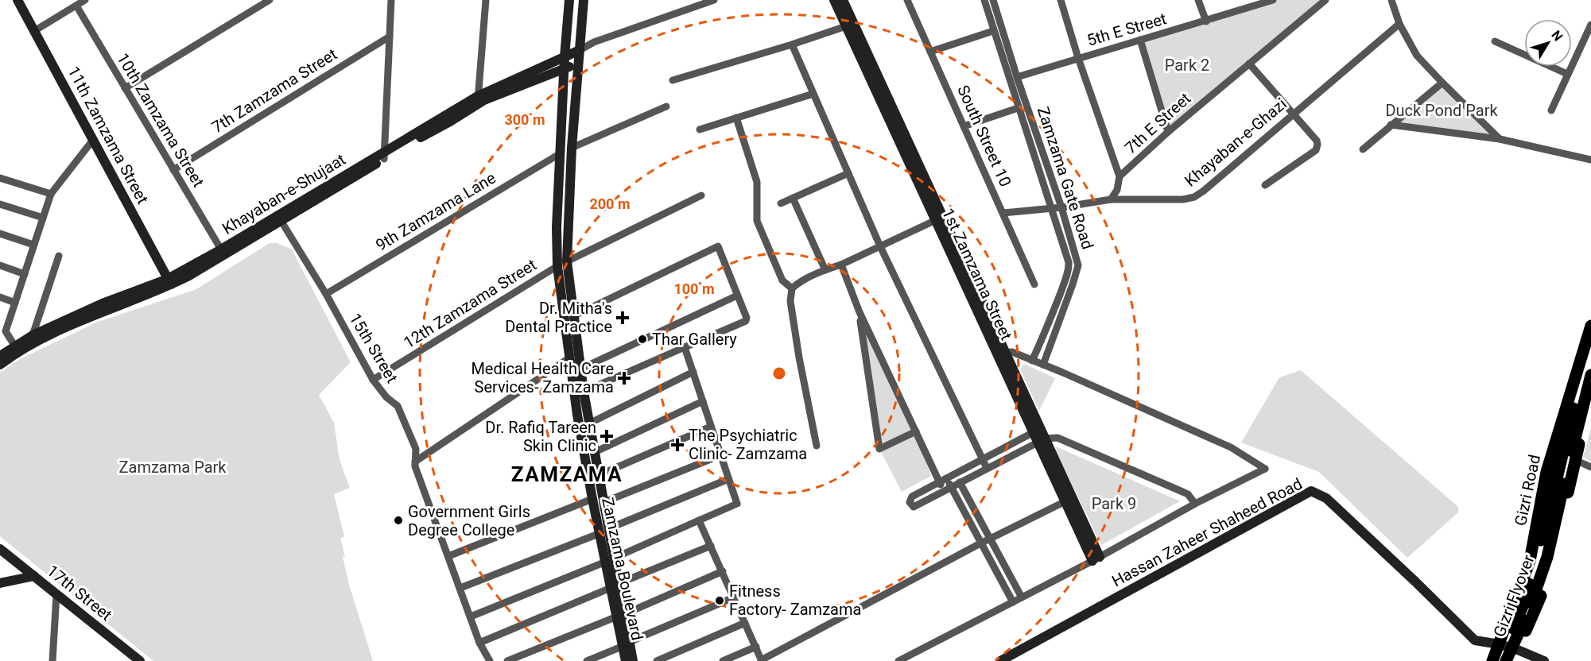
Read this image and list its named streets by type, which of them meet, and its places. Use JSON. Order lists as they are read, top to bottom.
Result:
{
  "streets": {
    "main road": [
      "11th Zamzama Street",
      "Khayaban-e-Shujaat",
      "1st Zamzama Street",
      "Gizri Road",
      "Hassan Zaheer Shaheed Road",
      "Zamzama Boulevard",
      "17th Street",
      "Gizri Flyover"
    ],
    "street": [
      "5th E Street",
      "7th Zamzama Street",
      "10th Zamzama Street",
      "7th E Street",
      "South Street 10",
      "Khayaban-e-Ghazi",
      "Zamzama Gate Road",
      "9th Zamzama Lane",
      "12th Zamzama Street",
      "15th Street"
    ]
  },
  "crossings": [
    ["5th E Street", "Zamzama Gate Road"],
    ["7th Zamzama Street", "10th Zamzama Street"],
    ["10th Zamzama Street", "Khayaban-e-Shujaat"],
    ["11th Zamzama Street", "Khayaban-e-Shujaat"],
    ["South Street 10", "Khayaban-e-Ghazi"],
    ["Khayaban-e-Ghazi", "Zamzama Gate Road"],
    ["Khayaban-e-Shujaat", "15th Street"],
    ["Khayaban-e-Shujaat", "Zamzama Boulevard"],
    ["9th Zamzama Lane", "15th Street"],
    ["9th Zamzama Lane", "Zamzama Boulevard"],
    ["12th Zamzama Street", "15th Street"],
    ["12th Zamzama Street", "Zamzama Boulevard"],
    ["Gizri Road", "Hassan Zaheer Shaheed Road"],
    ["Gizri Road", "Gizri Flyover"]
  ],
  "districts": ["ZAMZAMA"],
  "parks": [
    "Park 2",
    "Duck Pond Park",
    "Zamzama Park",
    "Park 9"
  ],
  "places": {
    "health": [
      "Dr. Mitha's Dental Practice",
      "Medical Health Care Services- Zamzama",
      "Dr. Rafiq Tareen Skin Clinic",
      "The Psychiatric Clinic- Zamzama"
    ],
    "other": ["Thar Gallery", "Government Girls Degree College", "Fitness Factory- Zamzama"]
  },
  "north": "top right",
  "rings": ["300 m", "200 m", "100 m"]
}
